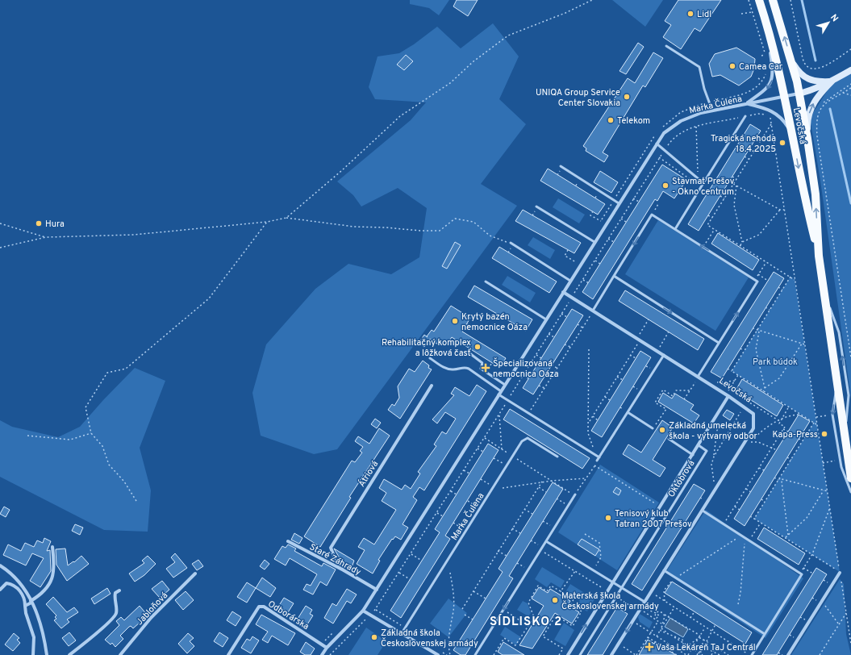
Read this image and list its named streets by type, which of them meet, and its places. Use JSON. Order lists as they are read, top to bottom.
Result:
{
  "streets": {
    "main road": ["Levočská"],
    "street": [
      "Marka Čulena",
      "Átriová",
      "Októbrová",
      "Staré Záhrady",
      "Jabloňová",
      "Odborárska"
    ]
  },
  "crossings": [
    ["Marka Čulena", "Levočská"],
    ["Marka Čulena", "Staré Záhrady"],
    ["Levočská", "Októbrová"],
    ["Átriová", "Staré Záhrady"]
  ],
  "districts": ["SÍDLISKO 2"],
  "parks": ["Park búdok"],
  "places": {
    "other": [
      "Lidl",
      "Camea Car",
      "UNIQA Group Service Center Slovakia",
      "Telekom",
      "Tragická nehoda 18.4.2025",
      "Stavmat Prešov - Okno centrum",
      "Hura",
      "Krytý bazén nemocnice Oáza",
      "Rehabilitačný komplex a lôžková časť",
      "Základná umelecká škola - výtvarný odbor",
      "Kapa-Press",
      "Tenisový klub Tatran 2007 Prešov",
      "Materská škola Československej armády",
      "Základná škola Československej armády"
    ],
    "health": ["Špecializovaná nemocnica Oáza", "Vaša Lekáreň TaJ Centrál"]
  },
  "north": "top right"
}
